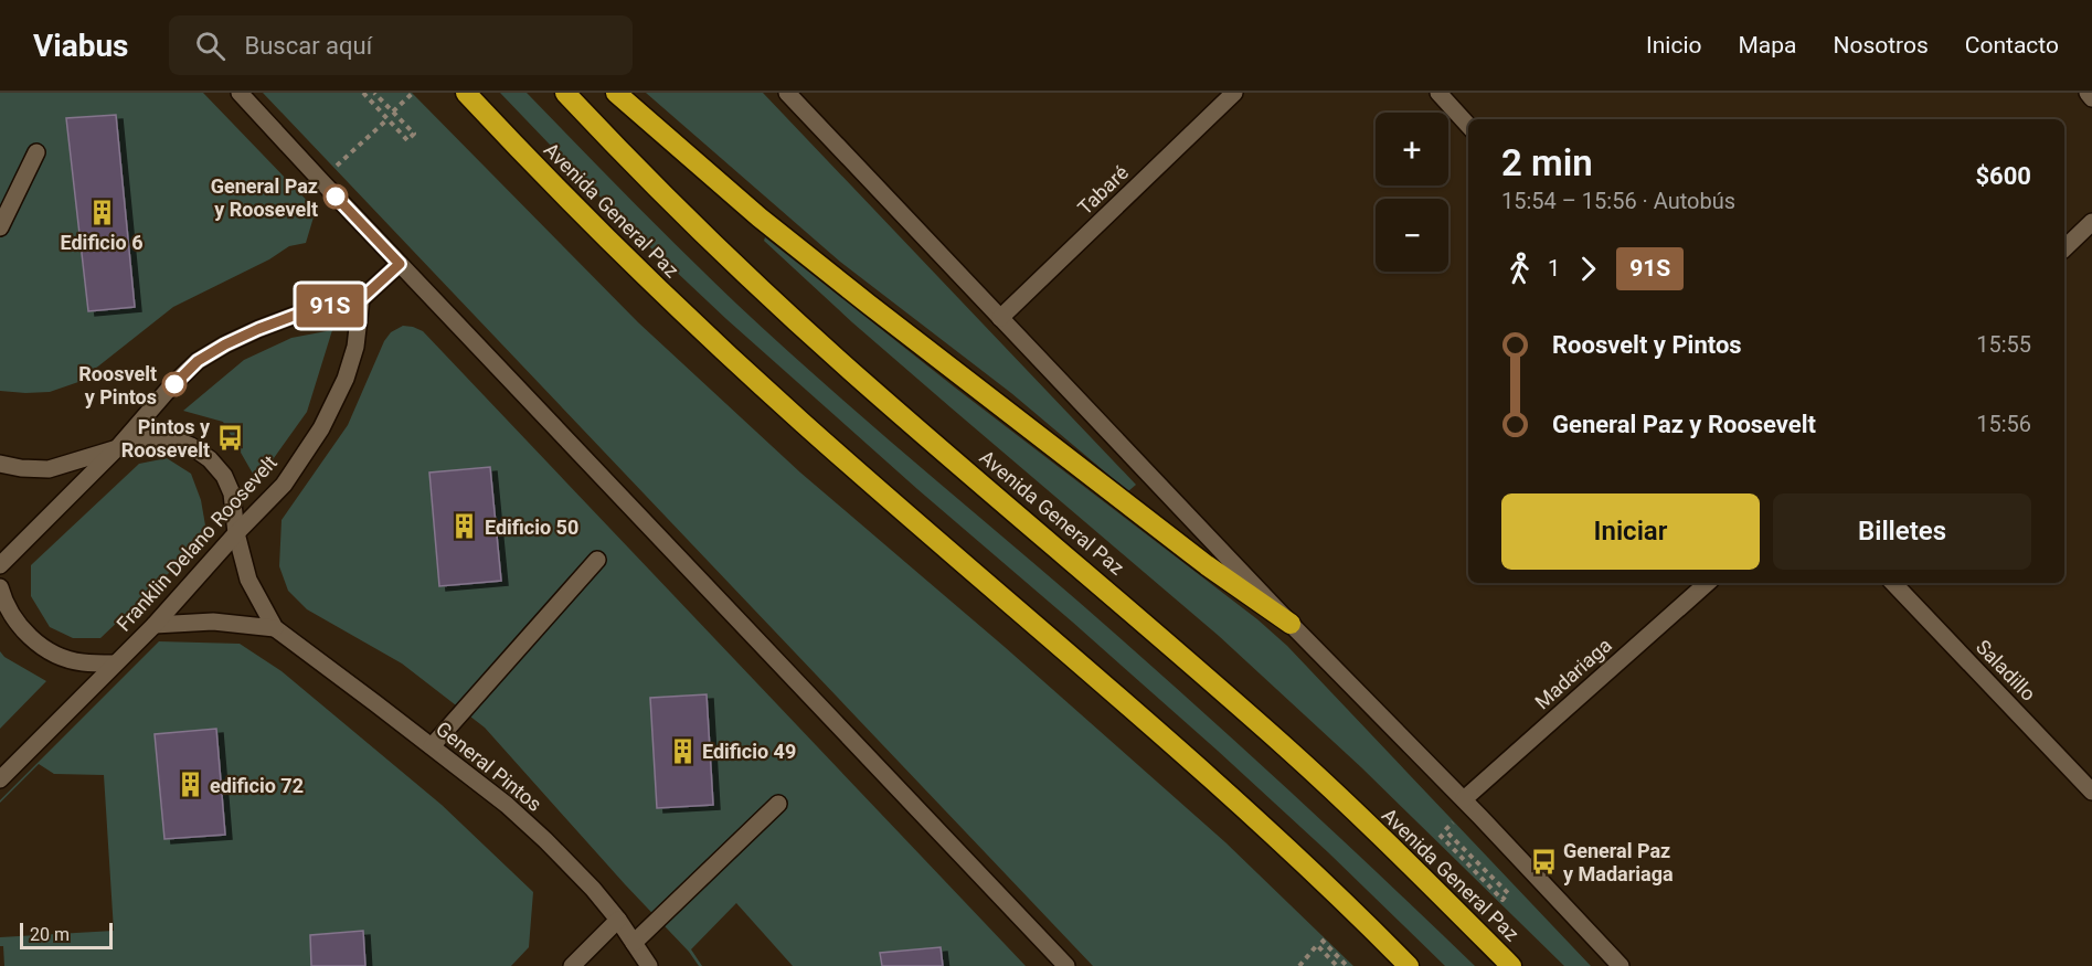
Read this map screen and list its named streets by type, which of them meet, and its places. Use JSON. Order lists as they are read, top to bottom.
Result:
{
  "streets": {
    "highway": ["Avenida General Paz"],
    "street": [
      "Tabaré",
      "Franklin Delano Roosevelt",
      "Saladillo",
      "Madariaga",
      "General Pintos"
    ]
  },
  "crossings": [
    ["Franklin Delano Roosevelt", "General Pintos"]
  ],
  "places": {
    "other": ["General Paz y Roosevelt", "Roosvelt y Pintos"],
    "building": [
      "Edificio 6",
      "Edificio 50",
      "Edificio 49",
      "edificio 72"
    ],
    "bus stop": ["Pintos y Roosevelt", "General Paz y Madariaga"]
  },
  "lines": ["bus line 91S"],
  "scale_bar": "20 m",
  "page": {
    "header": "Viabus",
    "search": "Buscar aquí",
    "nav": [
      "Inicio",
      "Mapa",
      "Nosotros",
      "Contacto"
    ],
    "on_map": "91S",
    "map_buttons": ["+", "−"],
    "heading": ["2 min", "15:54 – 15:56 · Autobús", "$600"],
    "legs": ["1", "91S"],
    "list": [
      {
        "name": "Roosvelt y Pintos",
        "value": "15:55"
      },
      {
        "name": "General Paz y Roosevelt",
        "value": "15:56"
      }
    ],
    "buttons": ["Iniciar", "Billetes"],
    "scale": "20 m"
  }
}
